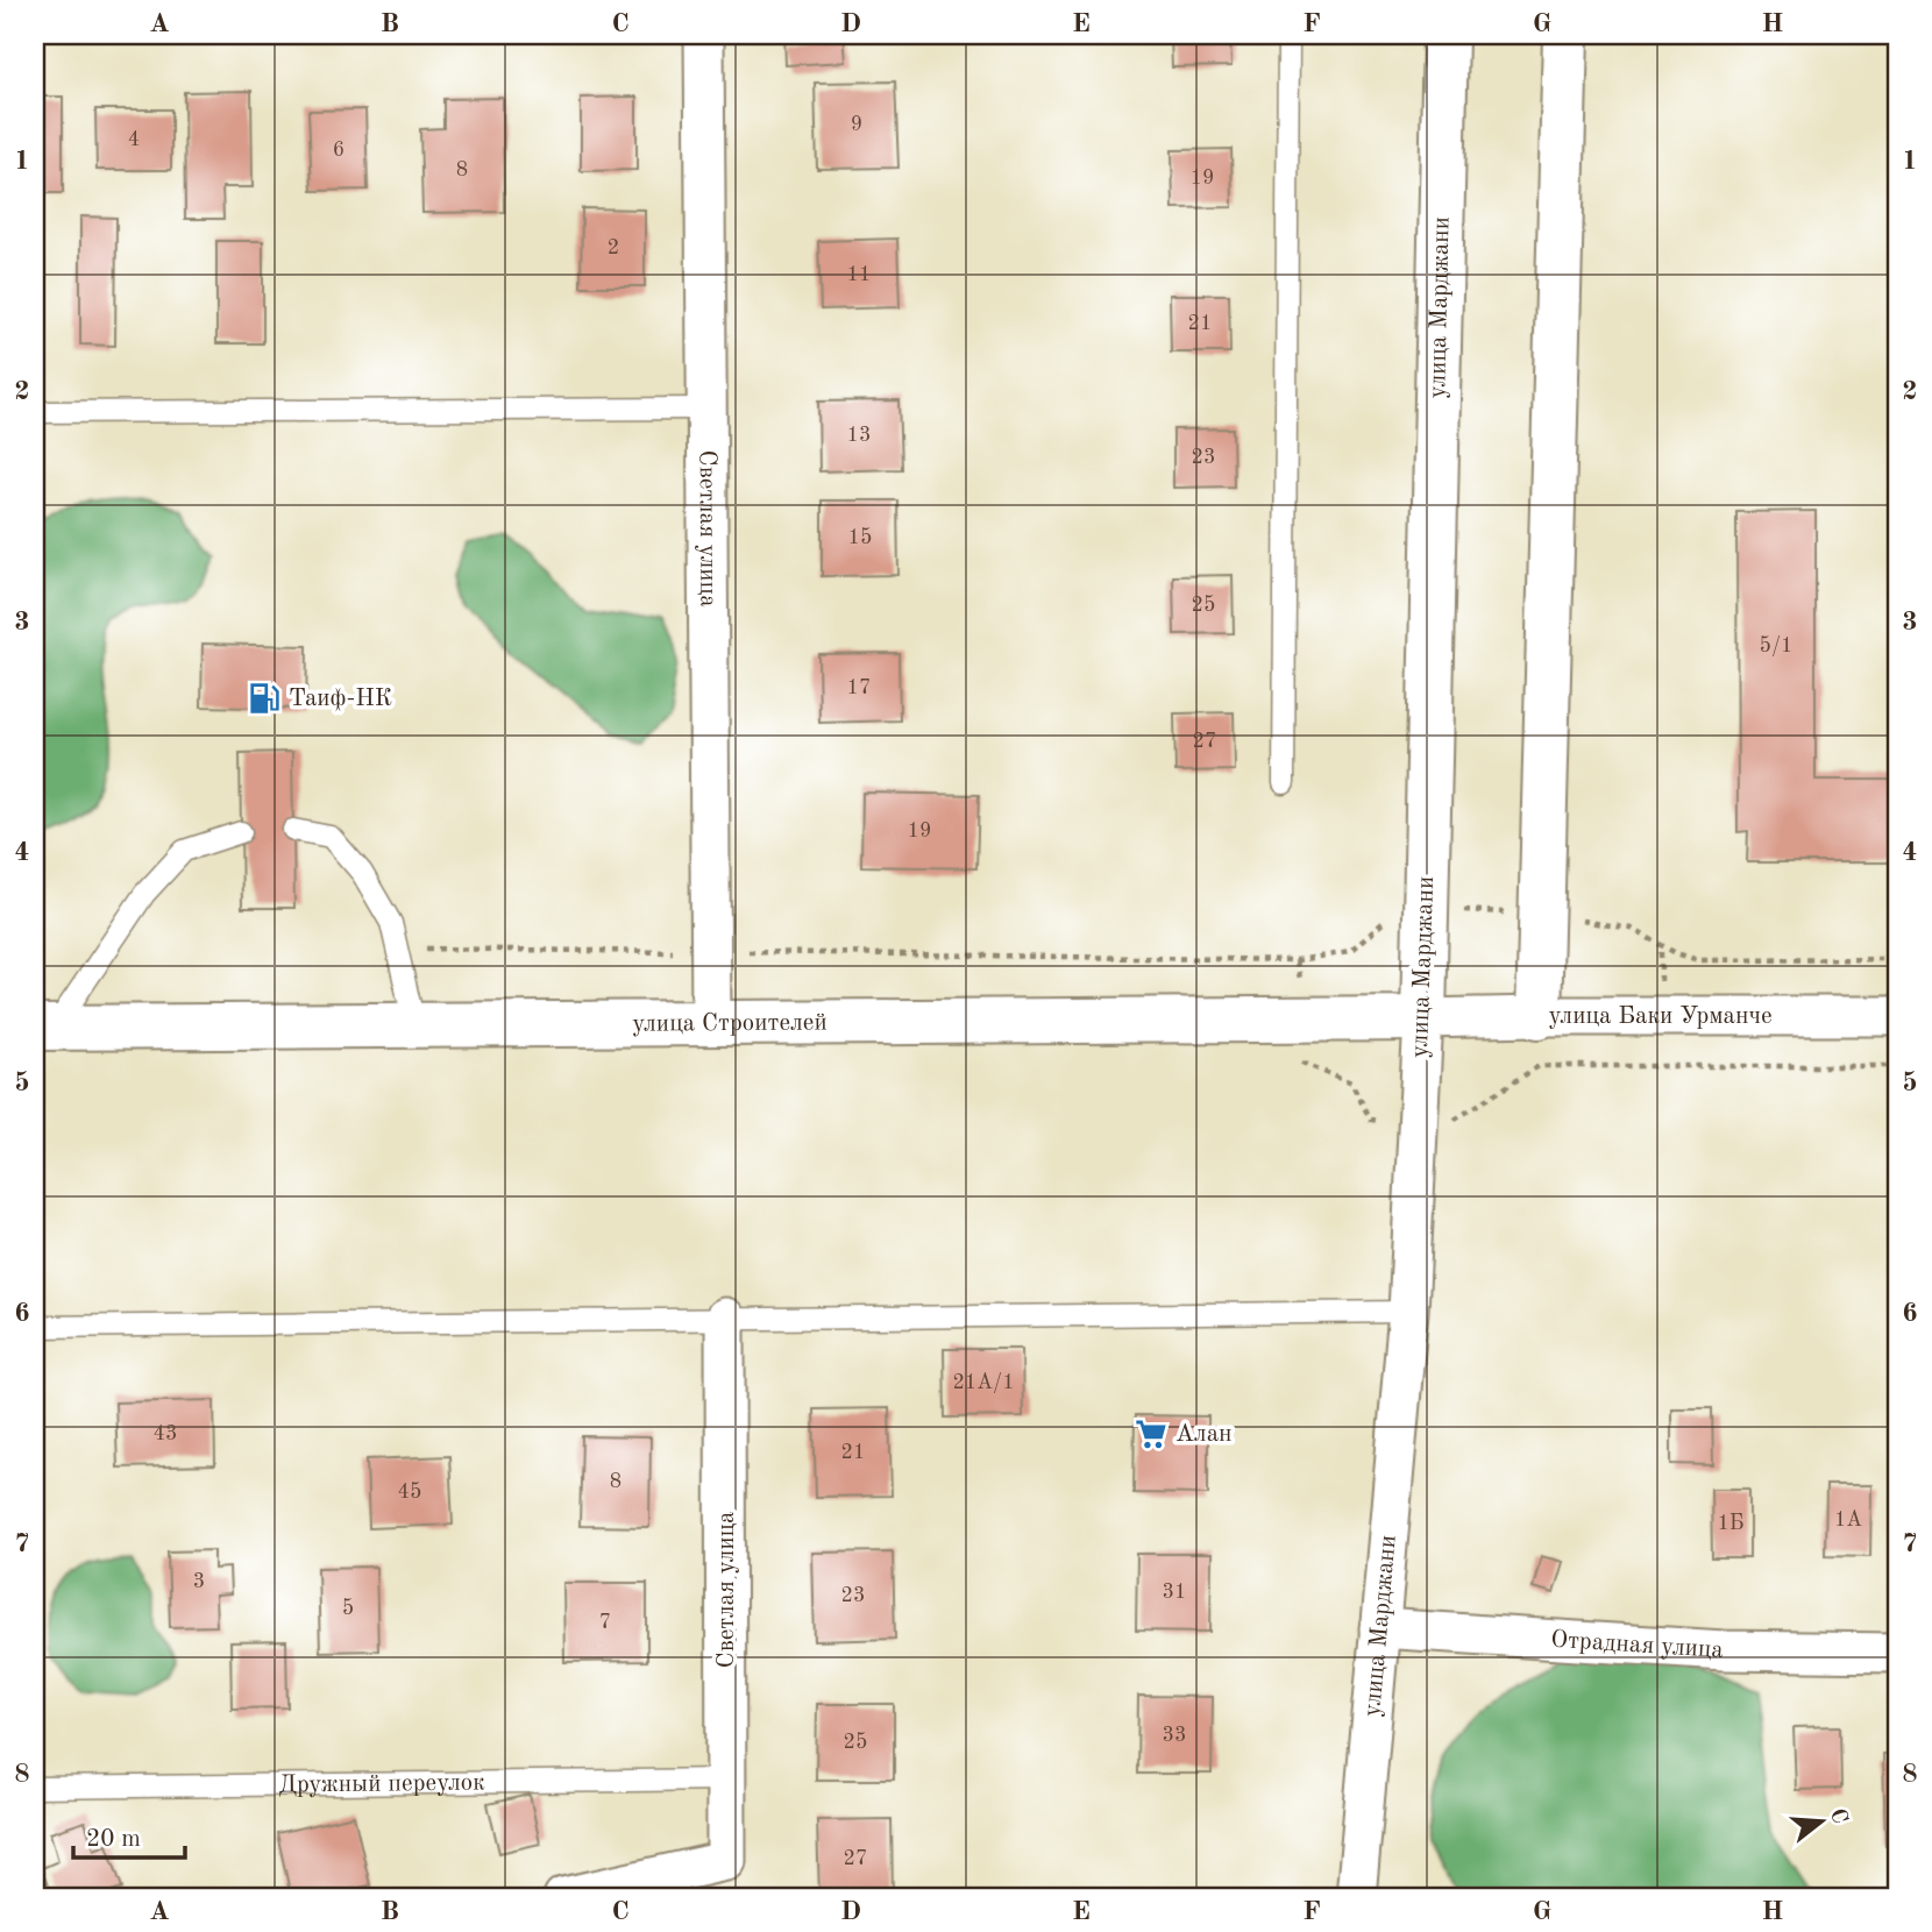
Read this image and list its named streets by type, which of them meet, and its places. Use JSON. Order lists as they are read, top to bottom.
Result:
{
  "streets": {
    "street": [
      "улица Марджани",
      "Светлая улица",
      "улица Баки Урманче",
      "улица Строителей",
      "Отрадная улица"
    ],
    "lane": ["Дружный переулок"]
  },
  "crossings": [
    ["улица Марджани", "улица Баки Урманче"],
    ["улица Марджани", "улица Строителей"],
    ["улица Марджани", "Отрадная улица"],
    ["Светлая улица", "улица Строителей"],
    ["Светлая улица", "Дружный переулок"],
    ["улица Баки Урманче", "улица Строителей"]
  ],
  "places": {
    "fuel station": ["Таиф-НК"],
    "supermarket": ["Алан"]
  },
  "house_numbers": [
    "9",
    "4",
    "6",
    "8",
    "19",
    "2",
    "11",
    "21",
    "13",
    "23",
    "15",
    "25",
    "5/1",
    "17",
    "27",
    "19",
    "21А/1",
    "43",
    "21",
    "8",
    "45",
    "1А",
    "1Б",
    "3",
    "31",
    "23",
    "5",
    "7",
    "33",
    "25",
    "27"
  ],
  "scale_bar": "20 m",
  "north": "right",
  "grid": {
    "columns": [
      "A",
      "B",
      "C",
      "D",
      "E",
      "F",
      "G",
      "H"
    ],
    "rows": [
      "1",
      "2",
      "3",
      "4",
      "5",
      "6",
      "7",
      "8"
    ]
  }
}
